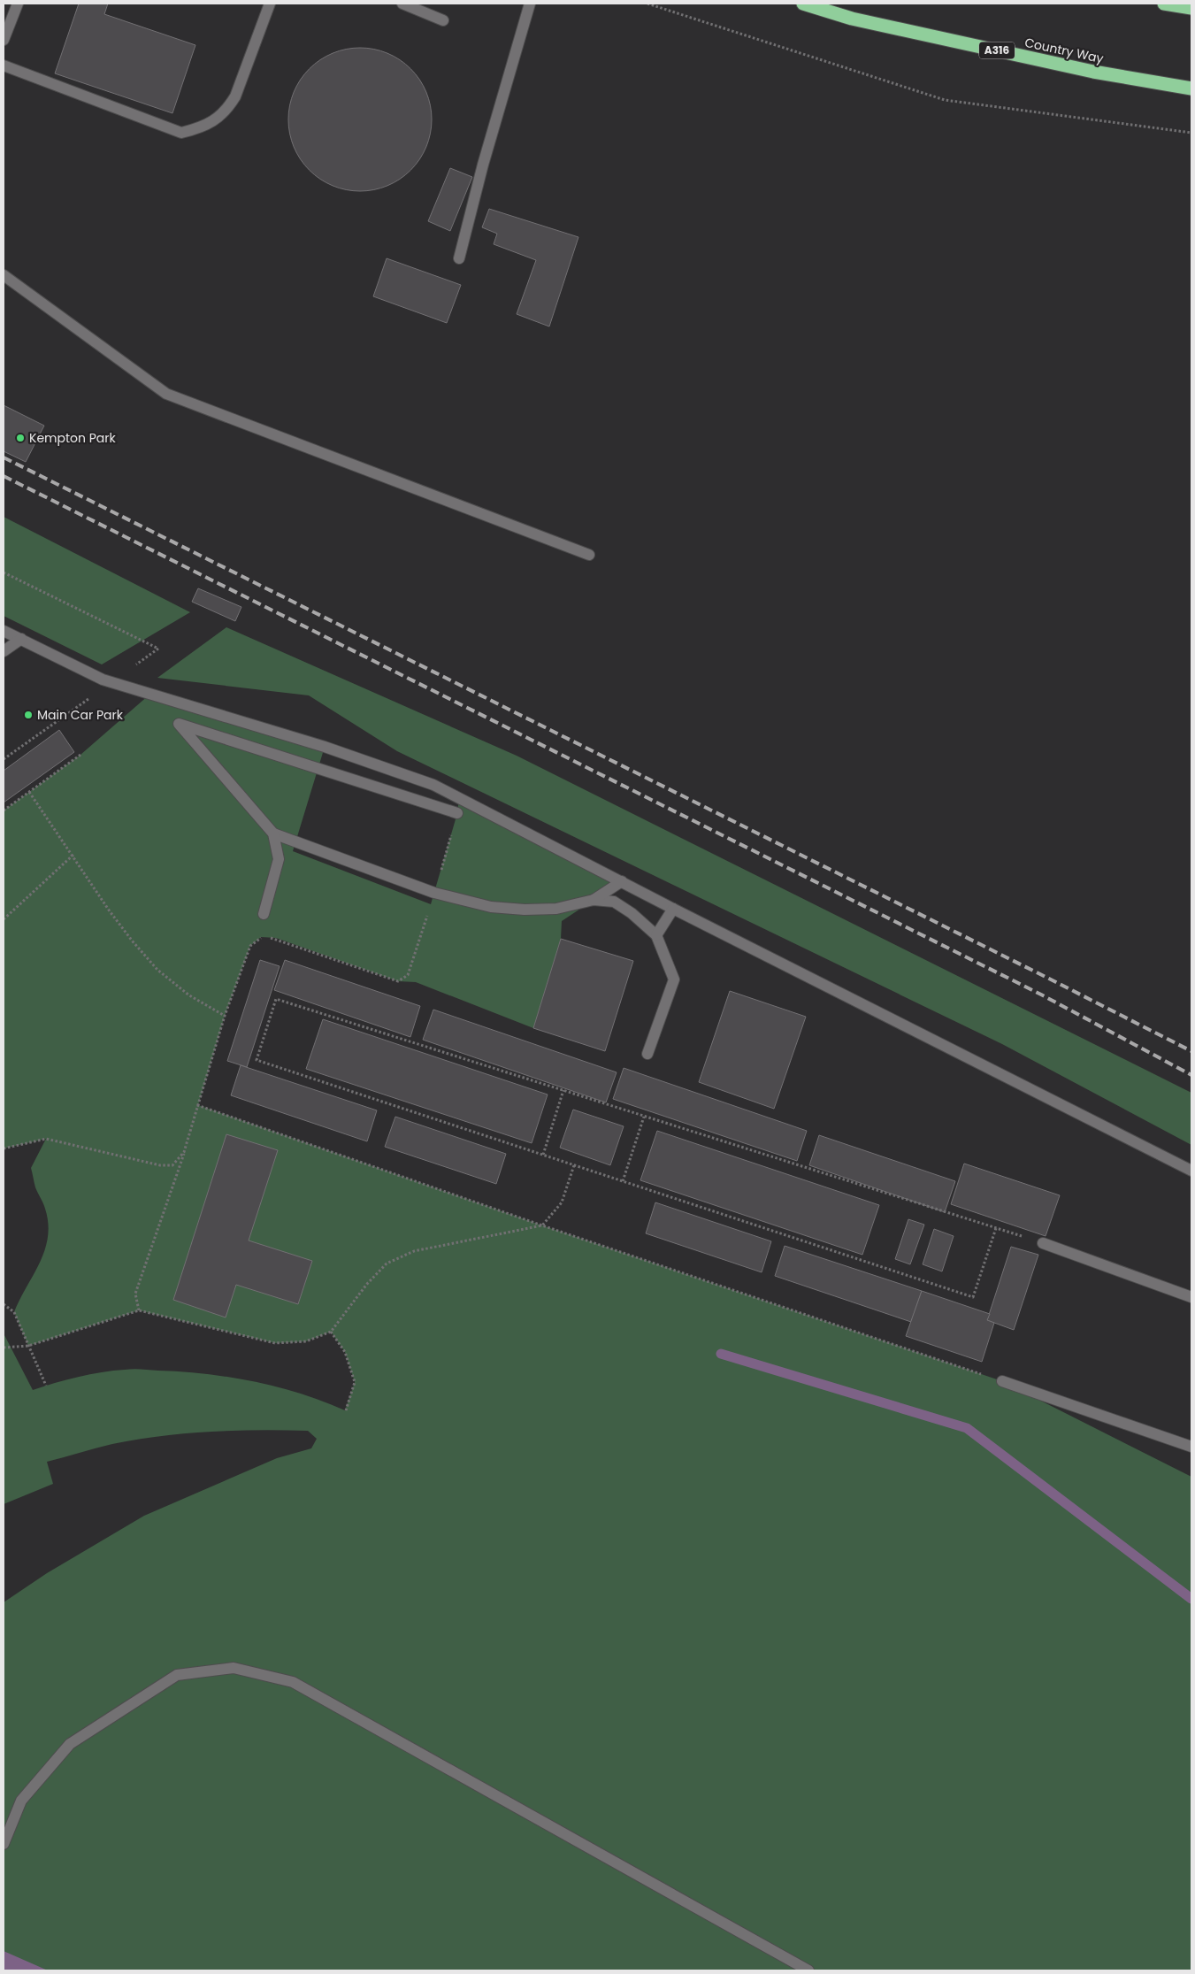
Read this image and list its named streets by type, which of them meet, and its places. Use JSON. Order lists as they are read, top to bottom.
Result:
{
  "streets": {
    "highway": ["A316", "Country Way"]
  },
  "places": ["Kempton Park", "Main Car Park"]
}
